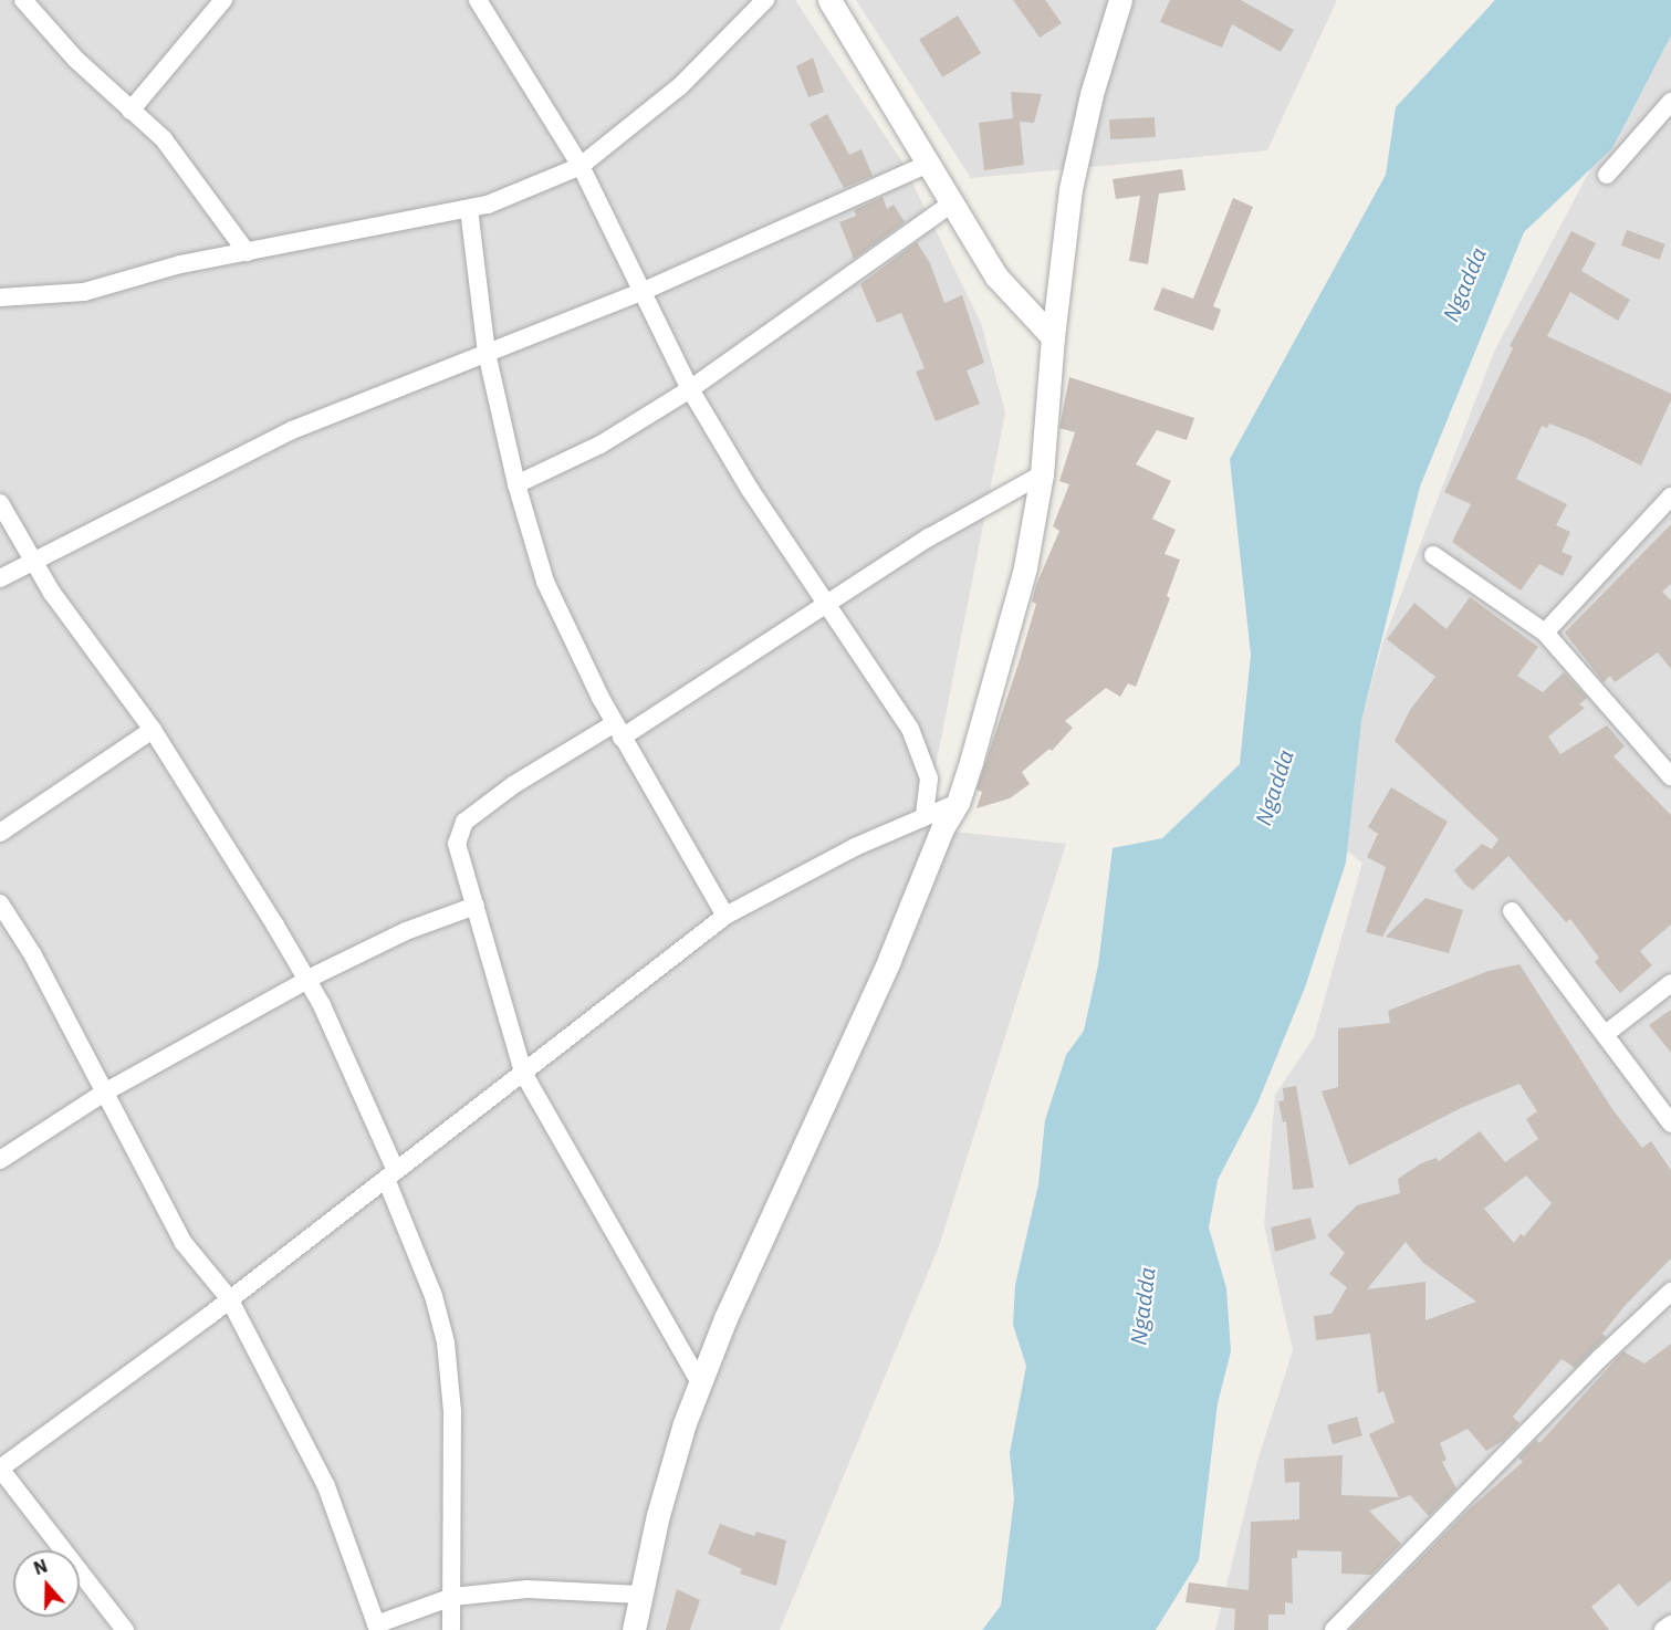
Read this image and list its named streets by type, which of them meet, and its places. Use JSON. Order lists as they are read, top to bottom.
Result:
{
  "water": ["Ngadda"],
  "north": "top"
}
